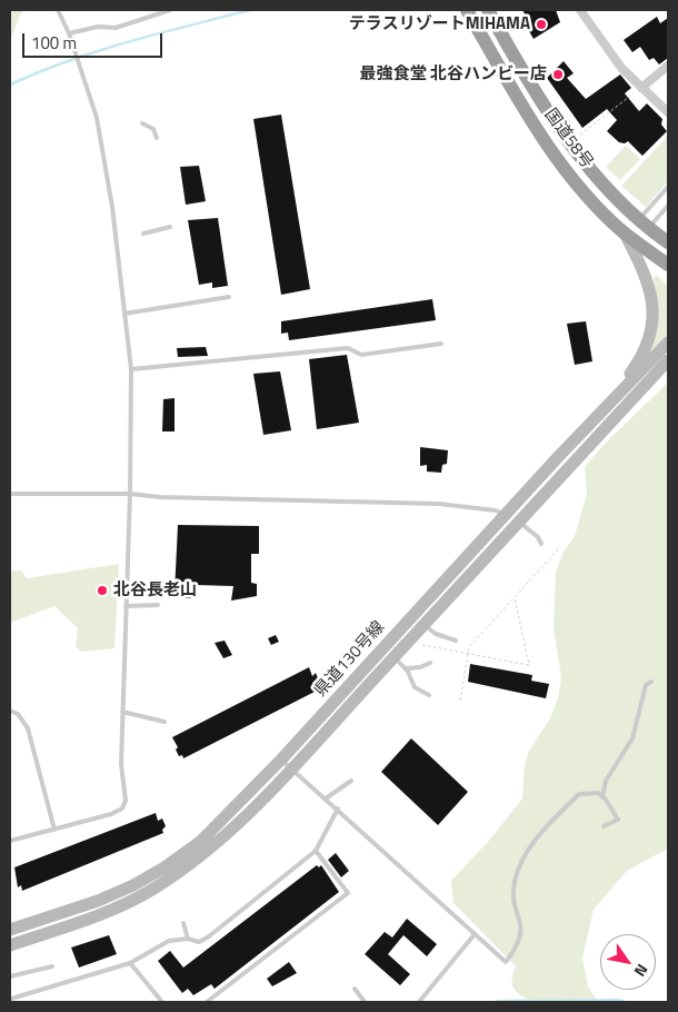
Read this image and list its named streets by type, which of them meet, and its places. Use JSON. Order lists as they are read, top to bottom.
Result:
{
  "streets": {
    "highway": ["国道58号"],
    "main road": ["県道130号線"]
  },
  "places": ["テラスリゾートMIHAMA", "最強食堂 北谷ハンビー店", "北谷長老山"],
  "scale_bar": "100 m",
  "north": "bottom right"
}
